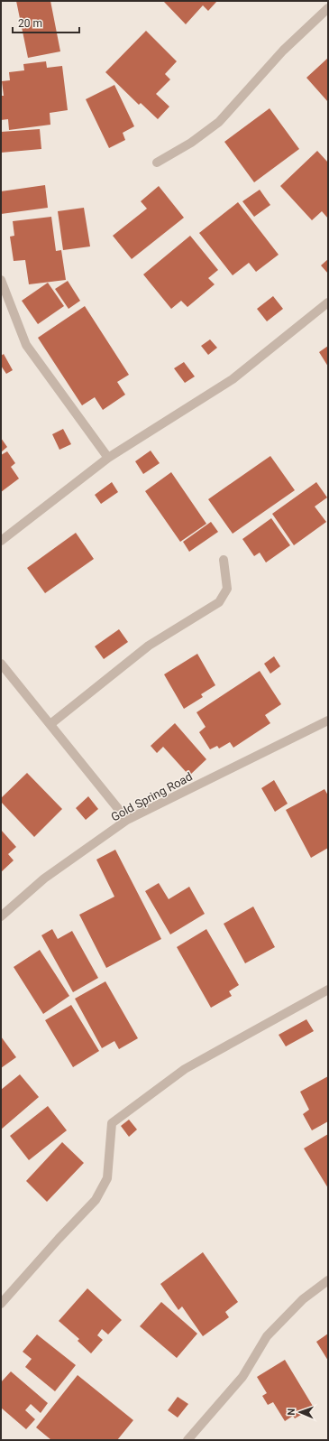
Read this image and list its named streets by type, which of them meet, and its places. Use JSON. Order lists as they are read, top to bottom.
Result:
{
  "streets": {
    "street": ["Gold Spring Road"]
  },
  "scale_bar": "20 m",
  "north": "left"
}
